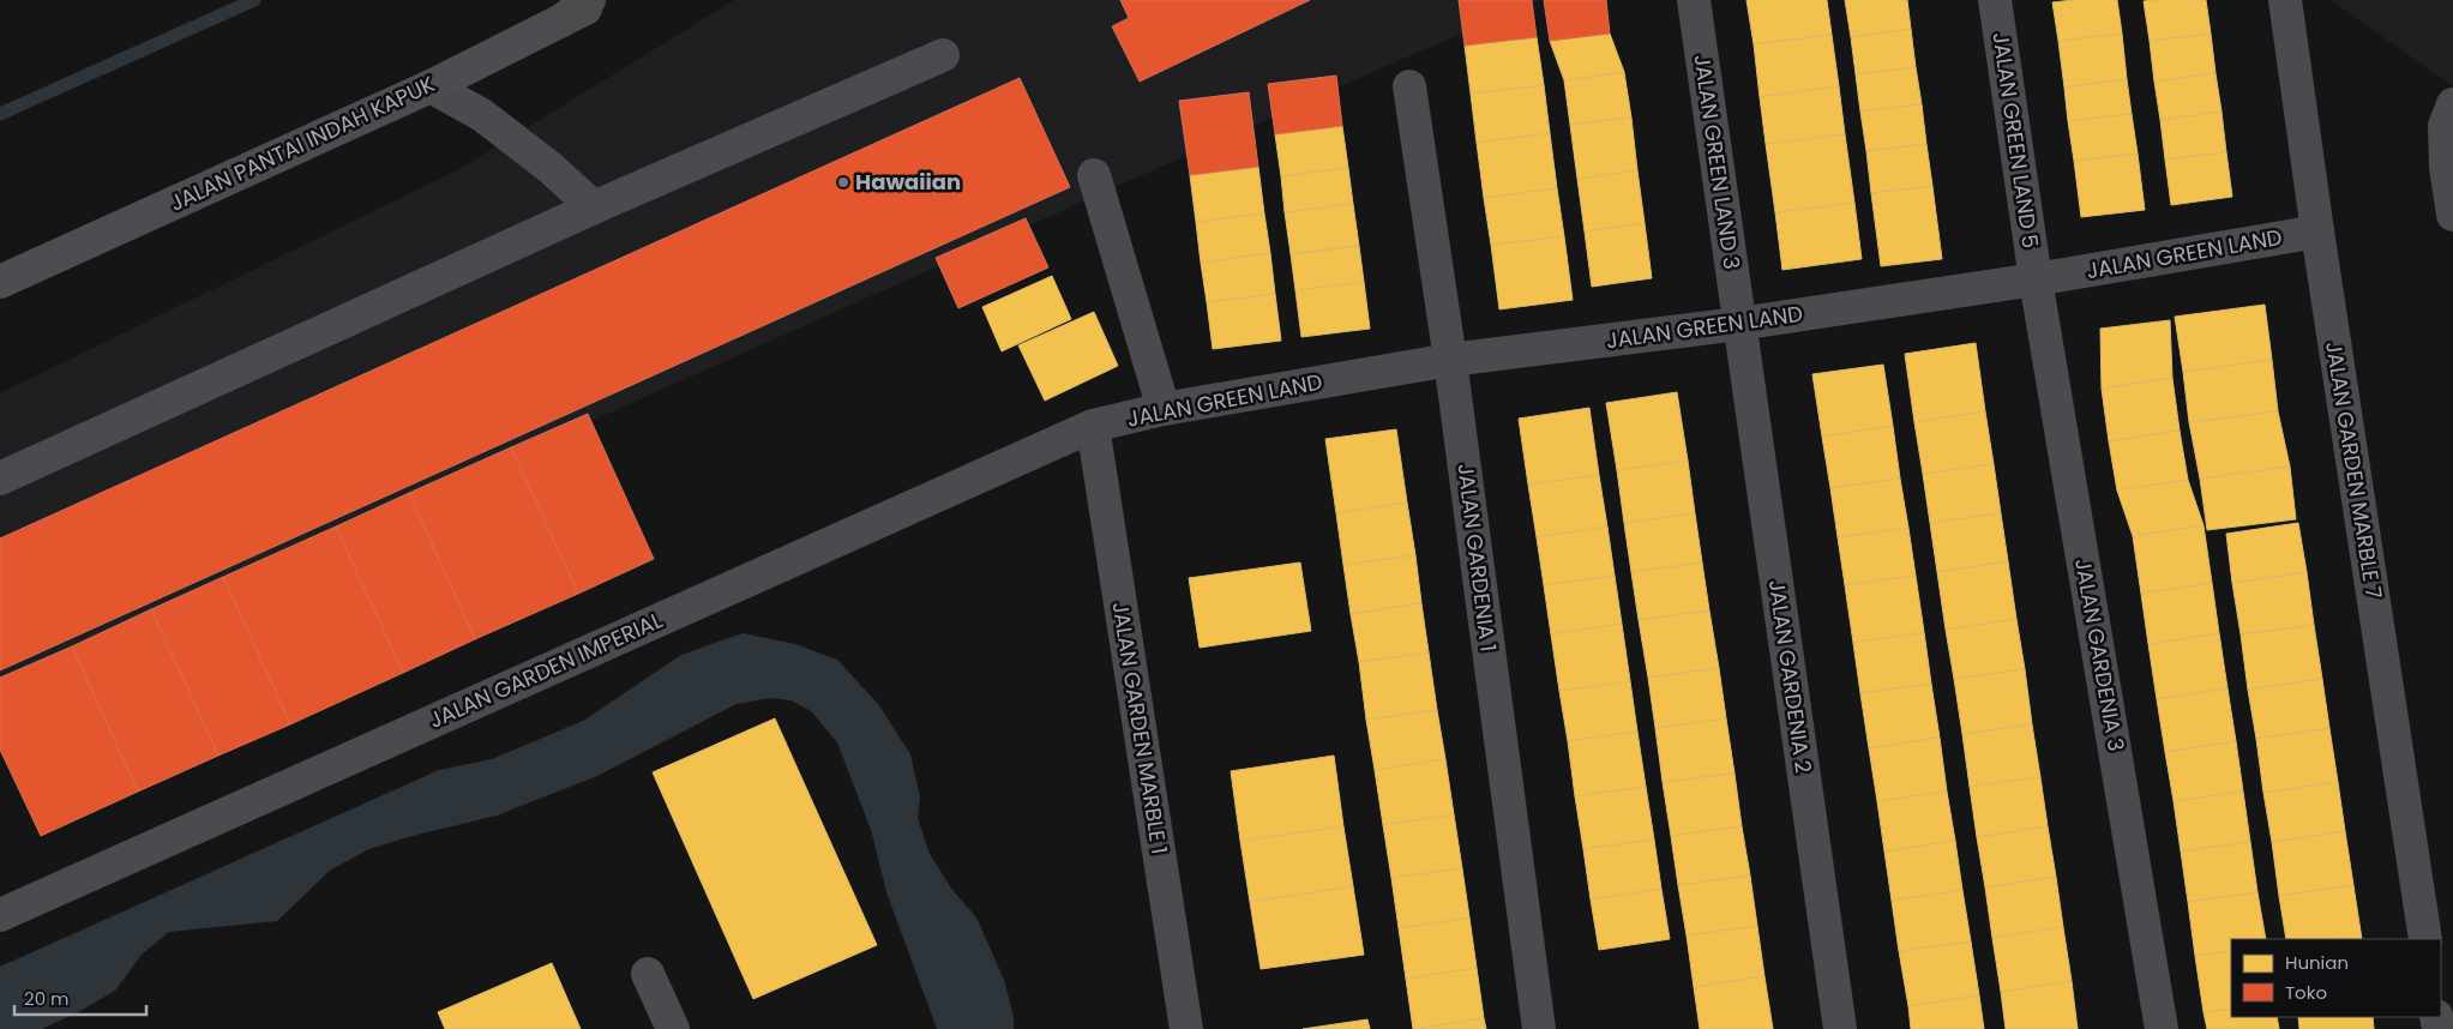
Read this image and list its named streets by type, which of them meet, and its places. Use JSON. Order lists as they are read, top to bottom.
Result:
{
  "streets": {
    "main road": ["JALAN PANTAI INDAH KAPUK"],
    "street": [
      "JALAN GREEN LAND 5",
      "JALAN GREEN LAND 3",
      "JALAN GREEN LAND",
      "JALAN GARDEN MARBLE 7",
      "JALAN GARDENIA 1",
      "JALAN GARDENIA 3",
      "JALAN GARDEN IMPERIAL",
      "JALAN GARDENIA 2",
      "JALAN GARDEN MARBLE 1"
    ]
  },
  "crossings": [
    ["JALAN GREEN LAND 5", "JALAN GREEN LAND"],
    ["JALAN GREEN LAND 5", "JALAN GARDENIA 3"],
    ["JALAN GREEN LAND 3", "JALAN GREEN LAND"],
    ["JALAN GREEN LAND 3", "JALAN GARDENIA 2"],
    ["JALAN GREEN LAND", "JALAN GARDEN MARBLE 7"],
    ["JALAN GREEN LAND", "JALAN GARDENIA 1"],
    ["JALAN GREEN LAND", "JALAN GARDENIA 3"],
    ["JALAN GREEN LAND", "JALAN GARDEN IMPERIAL"],
    ["JALAN GREEN LAND", "JALAN GARDENIA 2"],
    ["JALAN GREEN LAND", "JALAN GARDEN MARBLE 1"],
    ["JALAN GARDEN IMPERIAL", "JALAN GARDEN MARBLE 1"]
  ],
  "places": ["Hawaiian"],
  "legend": ["Hunian", "Toko"],
  "scale_bar": "20 m"
}
